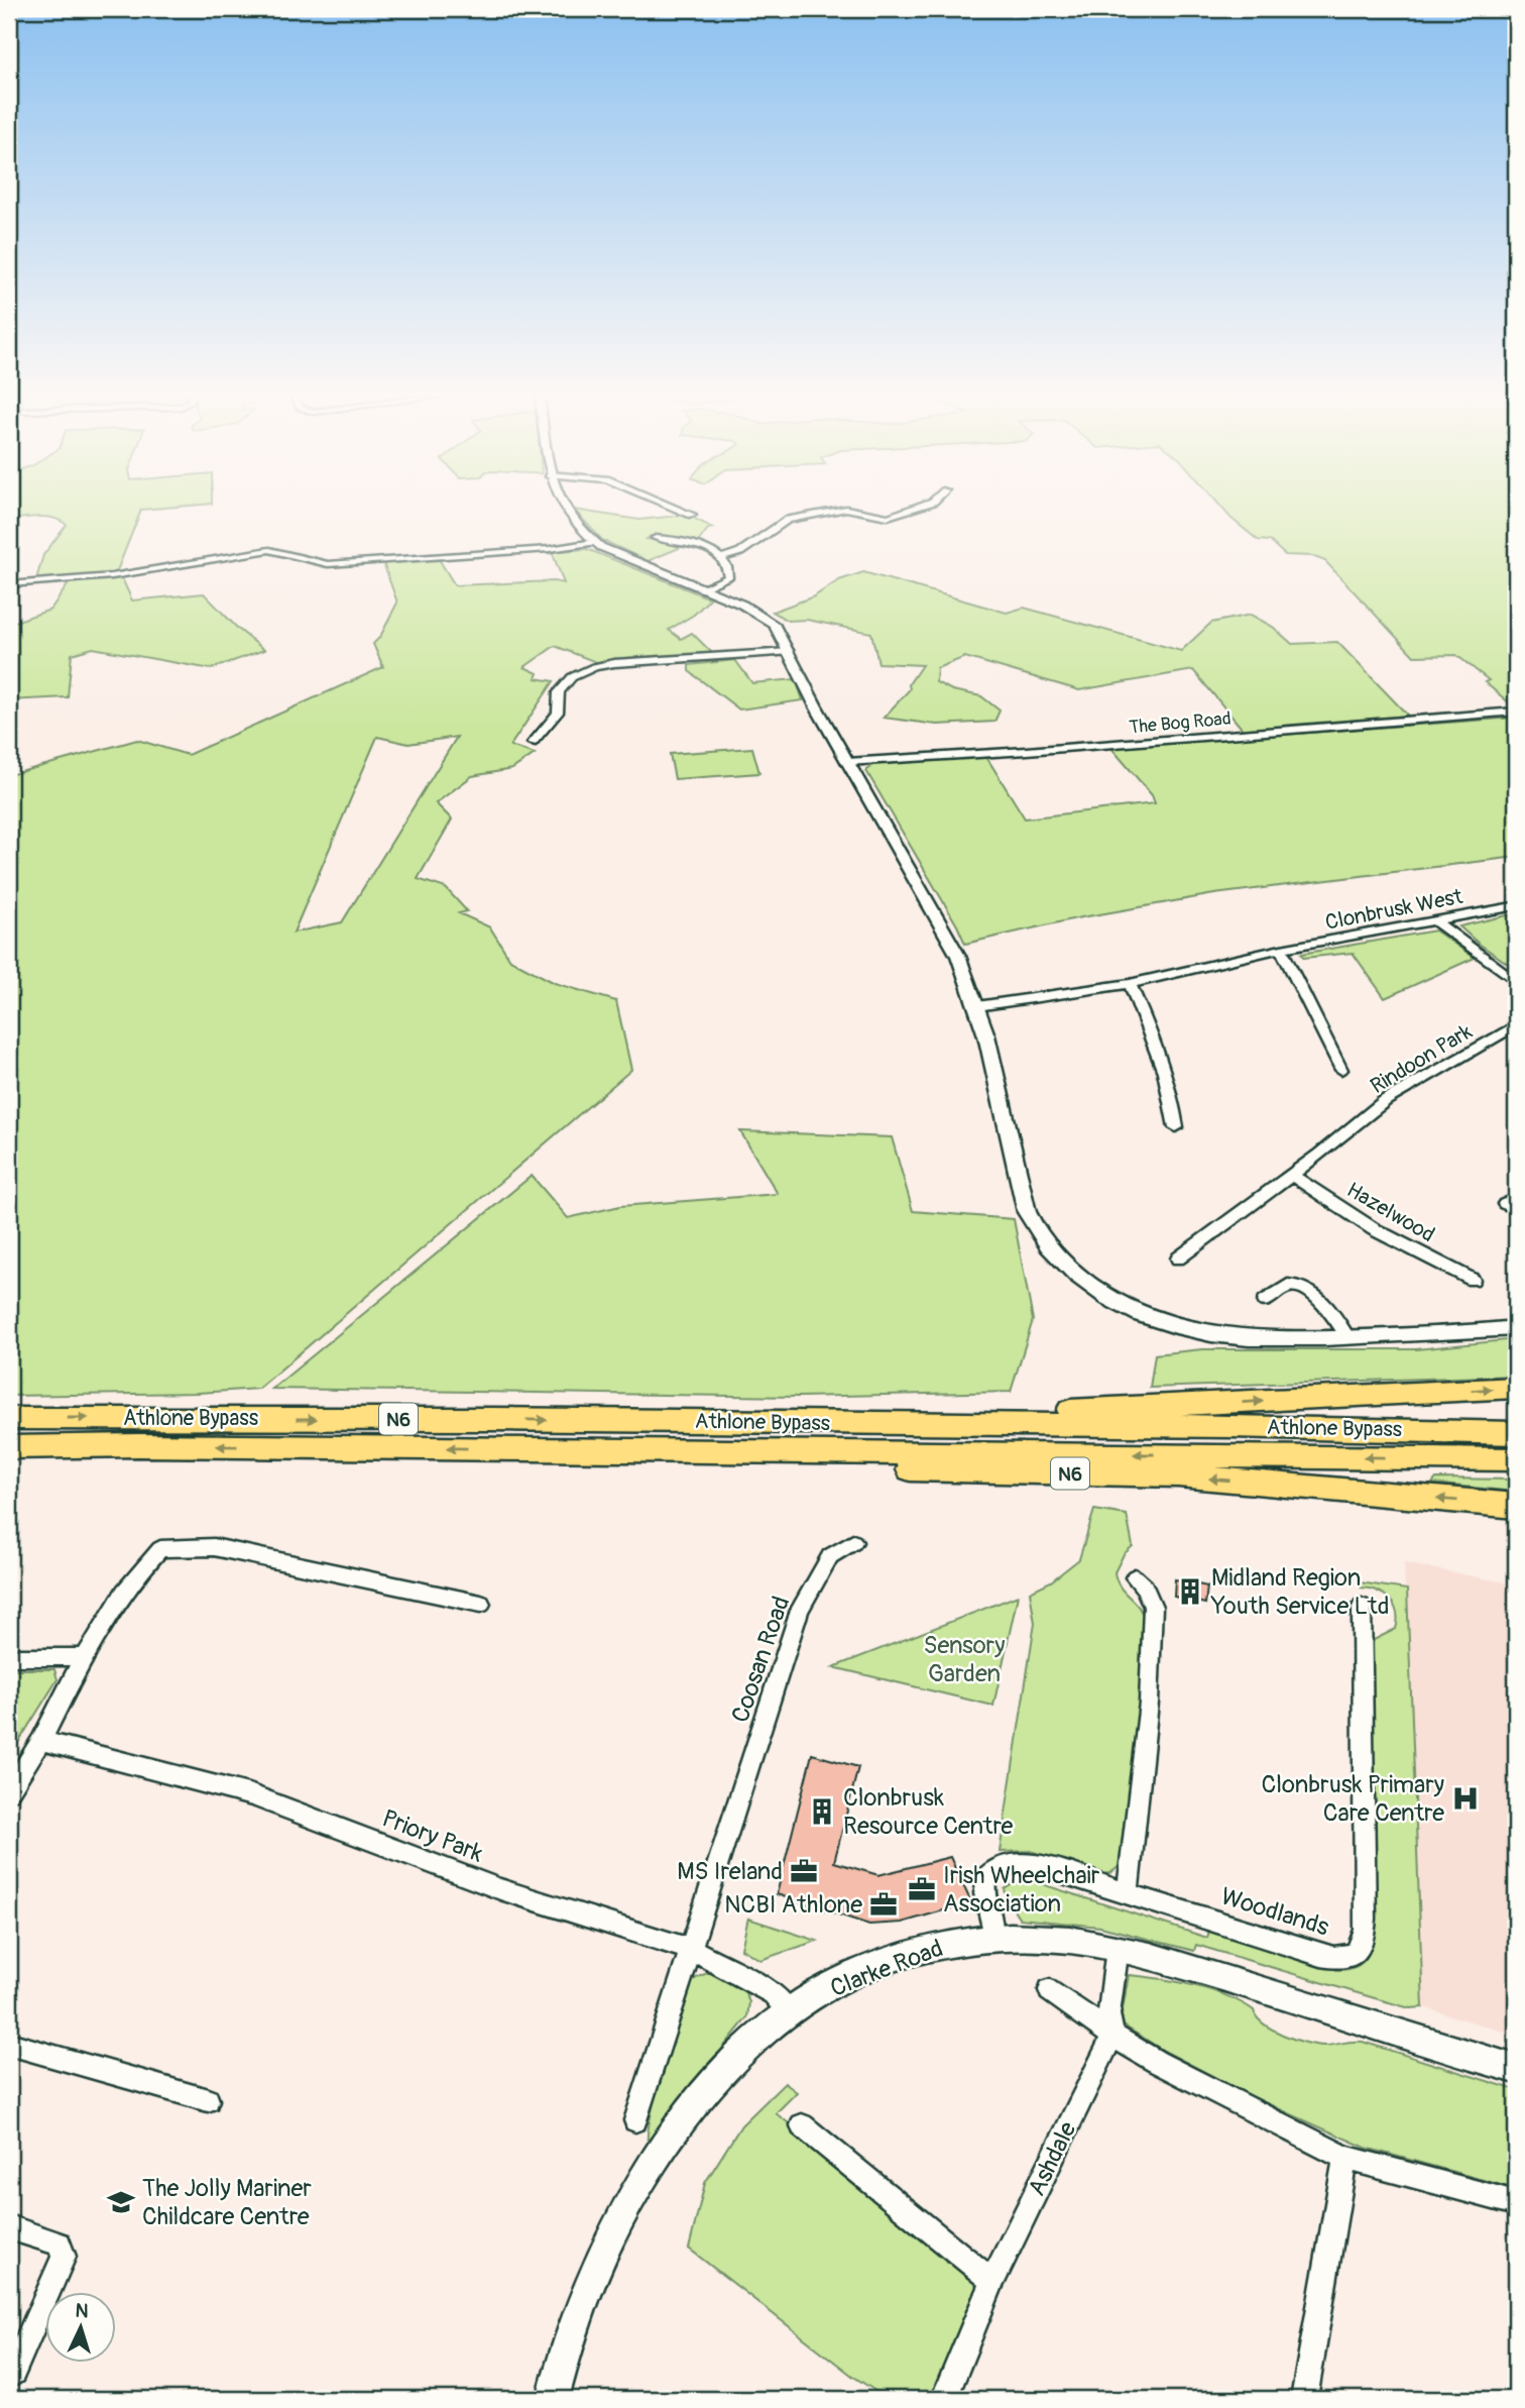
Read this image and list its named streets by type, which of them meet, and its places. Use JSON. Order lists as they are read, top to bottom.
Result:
{
  "streets": {
    "highway": ["Athlone Bypass", "N6"],
    "street": [
      "The Bog Road",
      "Clonbrusk West",
      "Rindoon Park",
      "Hazelwood",
      "Coosan Road",
      "Priory Park",
      "Woodlands",
      "Clarke Road",
      "Ashdale"
    ]
  },
  "crossings": [
    ["Rindoon Park", "Hazelwood"],
    ["Athlone Bypass", "N6"],
    ["Coosan Road", "Priory Park"],
    ["Priory Park", "Clarke Road"],
    ["Woodlands", "Clarke Road"],
    ["Clarke Road", "Ashdale"]
  ],
  "parks": ["Sensory Garden"],
  "places": {
    "building": ["Midland Region Youth Service Ltd", "Clonbrusk Resource Centre"],
    "hospital": ["Clonbrusk Primary Care Centre"],
    "office": ["MS Ireland", "Irish Wheelchair Association", "NCBI Athlone"],
    "school or university": ["The Jolly Mariner Childcare Centre"]
  },
  "north": "top"
}
